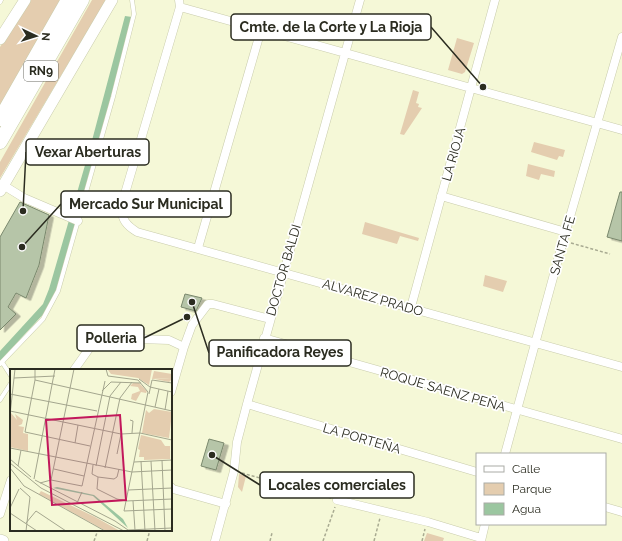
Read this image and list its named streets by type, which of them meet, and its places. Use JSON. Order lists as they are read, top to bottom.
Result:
{
  "streets": {
    "highway": ["RN9"],
    "street": [
      "LA RIOJA",
      "SANTA FE",
      "DOCTOR BALDI",
      "ALVAREZ PRADO",
      "ROQUE SAENZ PEÑA",
      "LA PORTEÑA"
    ]
  },
  "crossings": [
    ["LA RIOJA", "ALVAREZ PRADO"],
    ["SANTA FE", "ALVAREZ PRADO"],
    ["SANTA FE", "ROQUE SAENZ PEÑA"],
    ["DOCTOR BALDI", "ALVAREZ PRADO"],
    ["DOCTOR BALDI", "ROQUE SAENZ PEÑA"],
    ["DOCTOR BALDI", "LA PORTEÑA"]
  ],
  "places": [
    "Cmte. de la Corte y La Rioja",
    "Vexar Aberturas",
    "Mercado Sur Municipal",
    "Panificadora Reyes",
    "Polleria",
    "Locales comerciales"
  ],
  "legend": ["Calle", "Parque", "Agua"],
  "north": "right"
}
